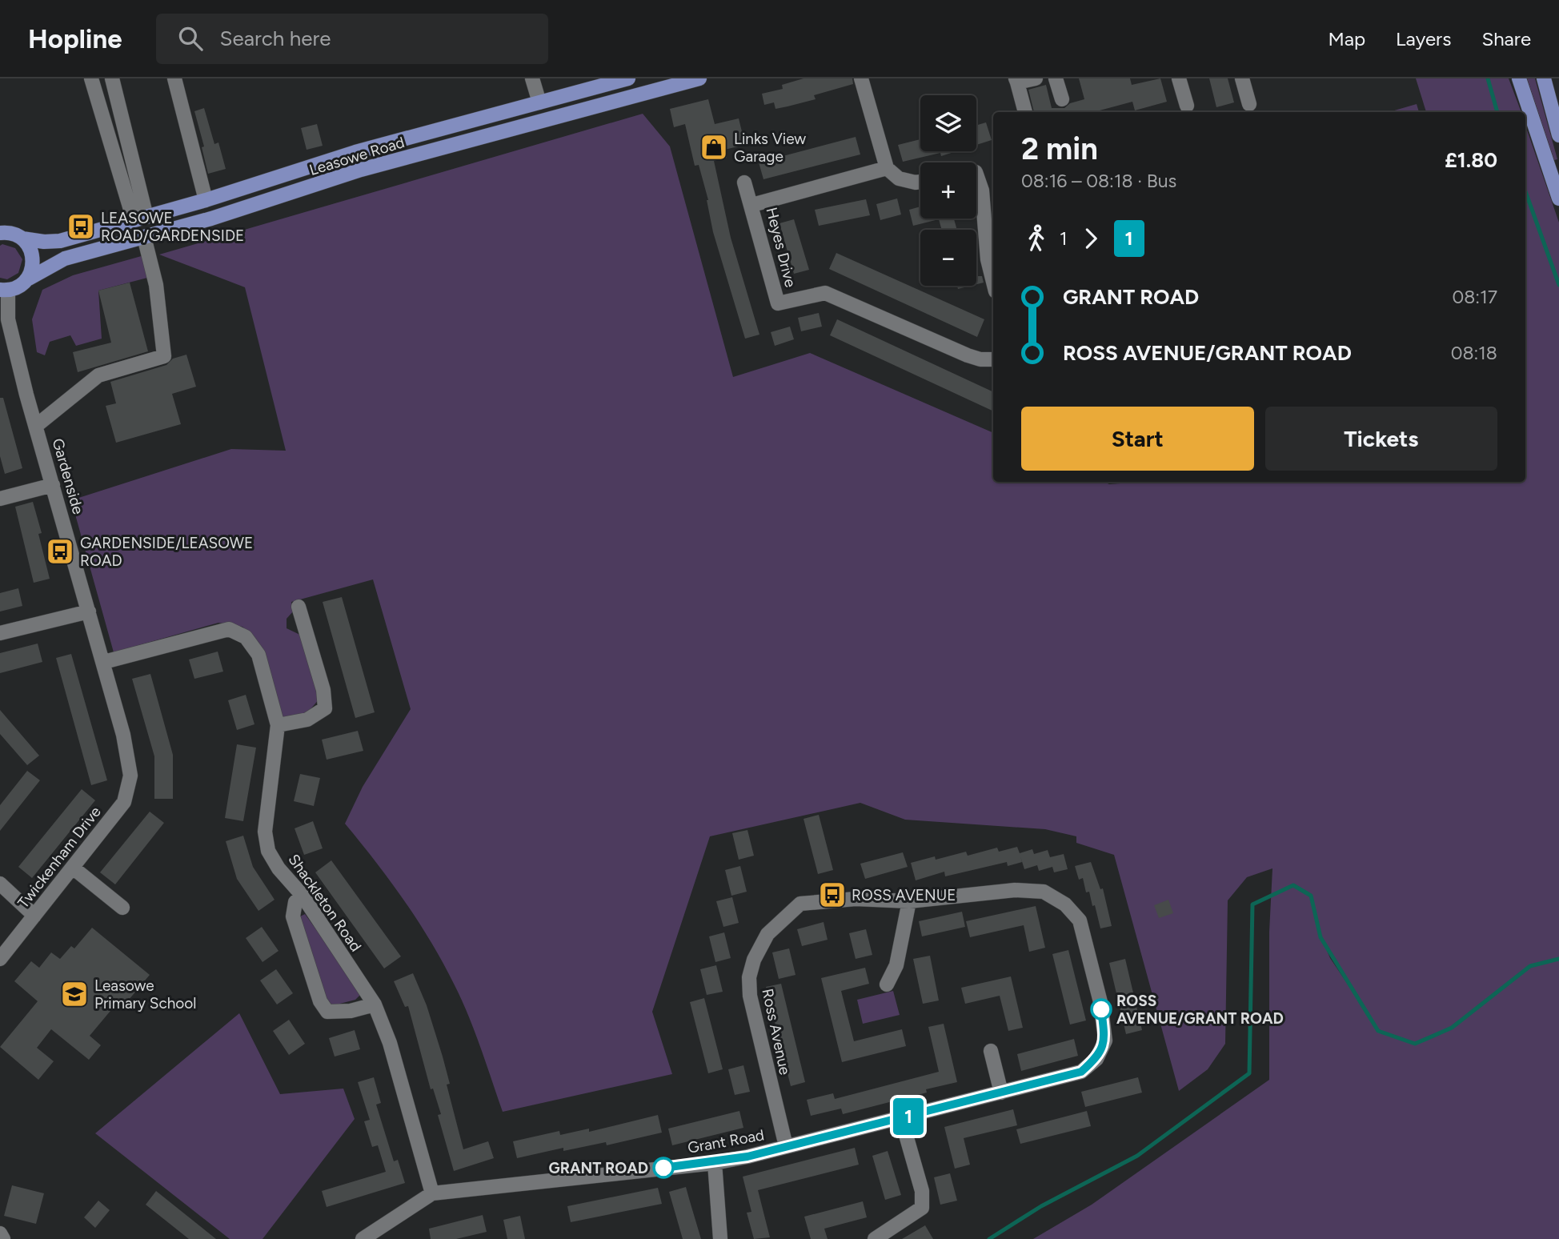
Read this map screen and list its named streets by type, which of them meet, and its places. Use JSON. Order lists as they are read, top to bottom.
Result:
{
  "streets": {
    "main road": ["Leasowe Road"],
    "street": [
      "Heyes Drive",
      "Gardenside",
      "Twickenham Drive",
      "Shackleton Road",
      "Ross Avenue",
      "Grant Road"
    ]
  },
  "crossings": [
    ["Leasowe Road", "Gardenside"],
    ["Gardenside", "Twickenham Drive"],
    ["Gardenside", "Shackleton Road"],
    ["Shackleton Road", "Grant Road"],
    ["Ross Avenue", "Grant Road"]
  ],
  "places": {
    "shop": ["Links View Garage"],
    "bus stop": ["LEASOWE ROAD/GARDENSIDE", "GARDENSIDE/LEASOWE ROAD", "ROSS AVENUE"],
    "school or university": ["Leasowe Primary School"],
    "other": ["ROSS AVENUE/GRANT ROAD", "GRANT ROAD"]
  },
  "lines": ["bus line 1"],
  "page": {
    "header": "Hopline",
    "search": "Search here",
    "nav": ["Map", "Layers", "Share"],
    "on_map": "1",
    "map_buttons": ["+", "−"],
    "heading": ["2 min", "08:16 – 08:18 · Bus", "£1.80"],
    "legs": ["1", "1"],
    "list": [
      {
        "name": "GRANT ROAD",
        "value": "08:17"
      },
      {
        "name": "ROSS AVENUE/GRANT ROAD",
        "value": "08:18"
      }
    ],
    "buttons": ["Start", "Tickets"]
  }
}
